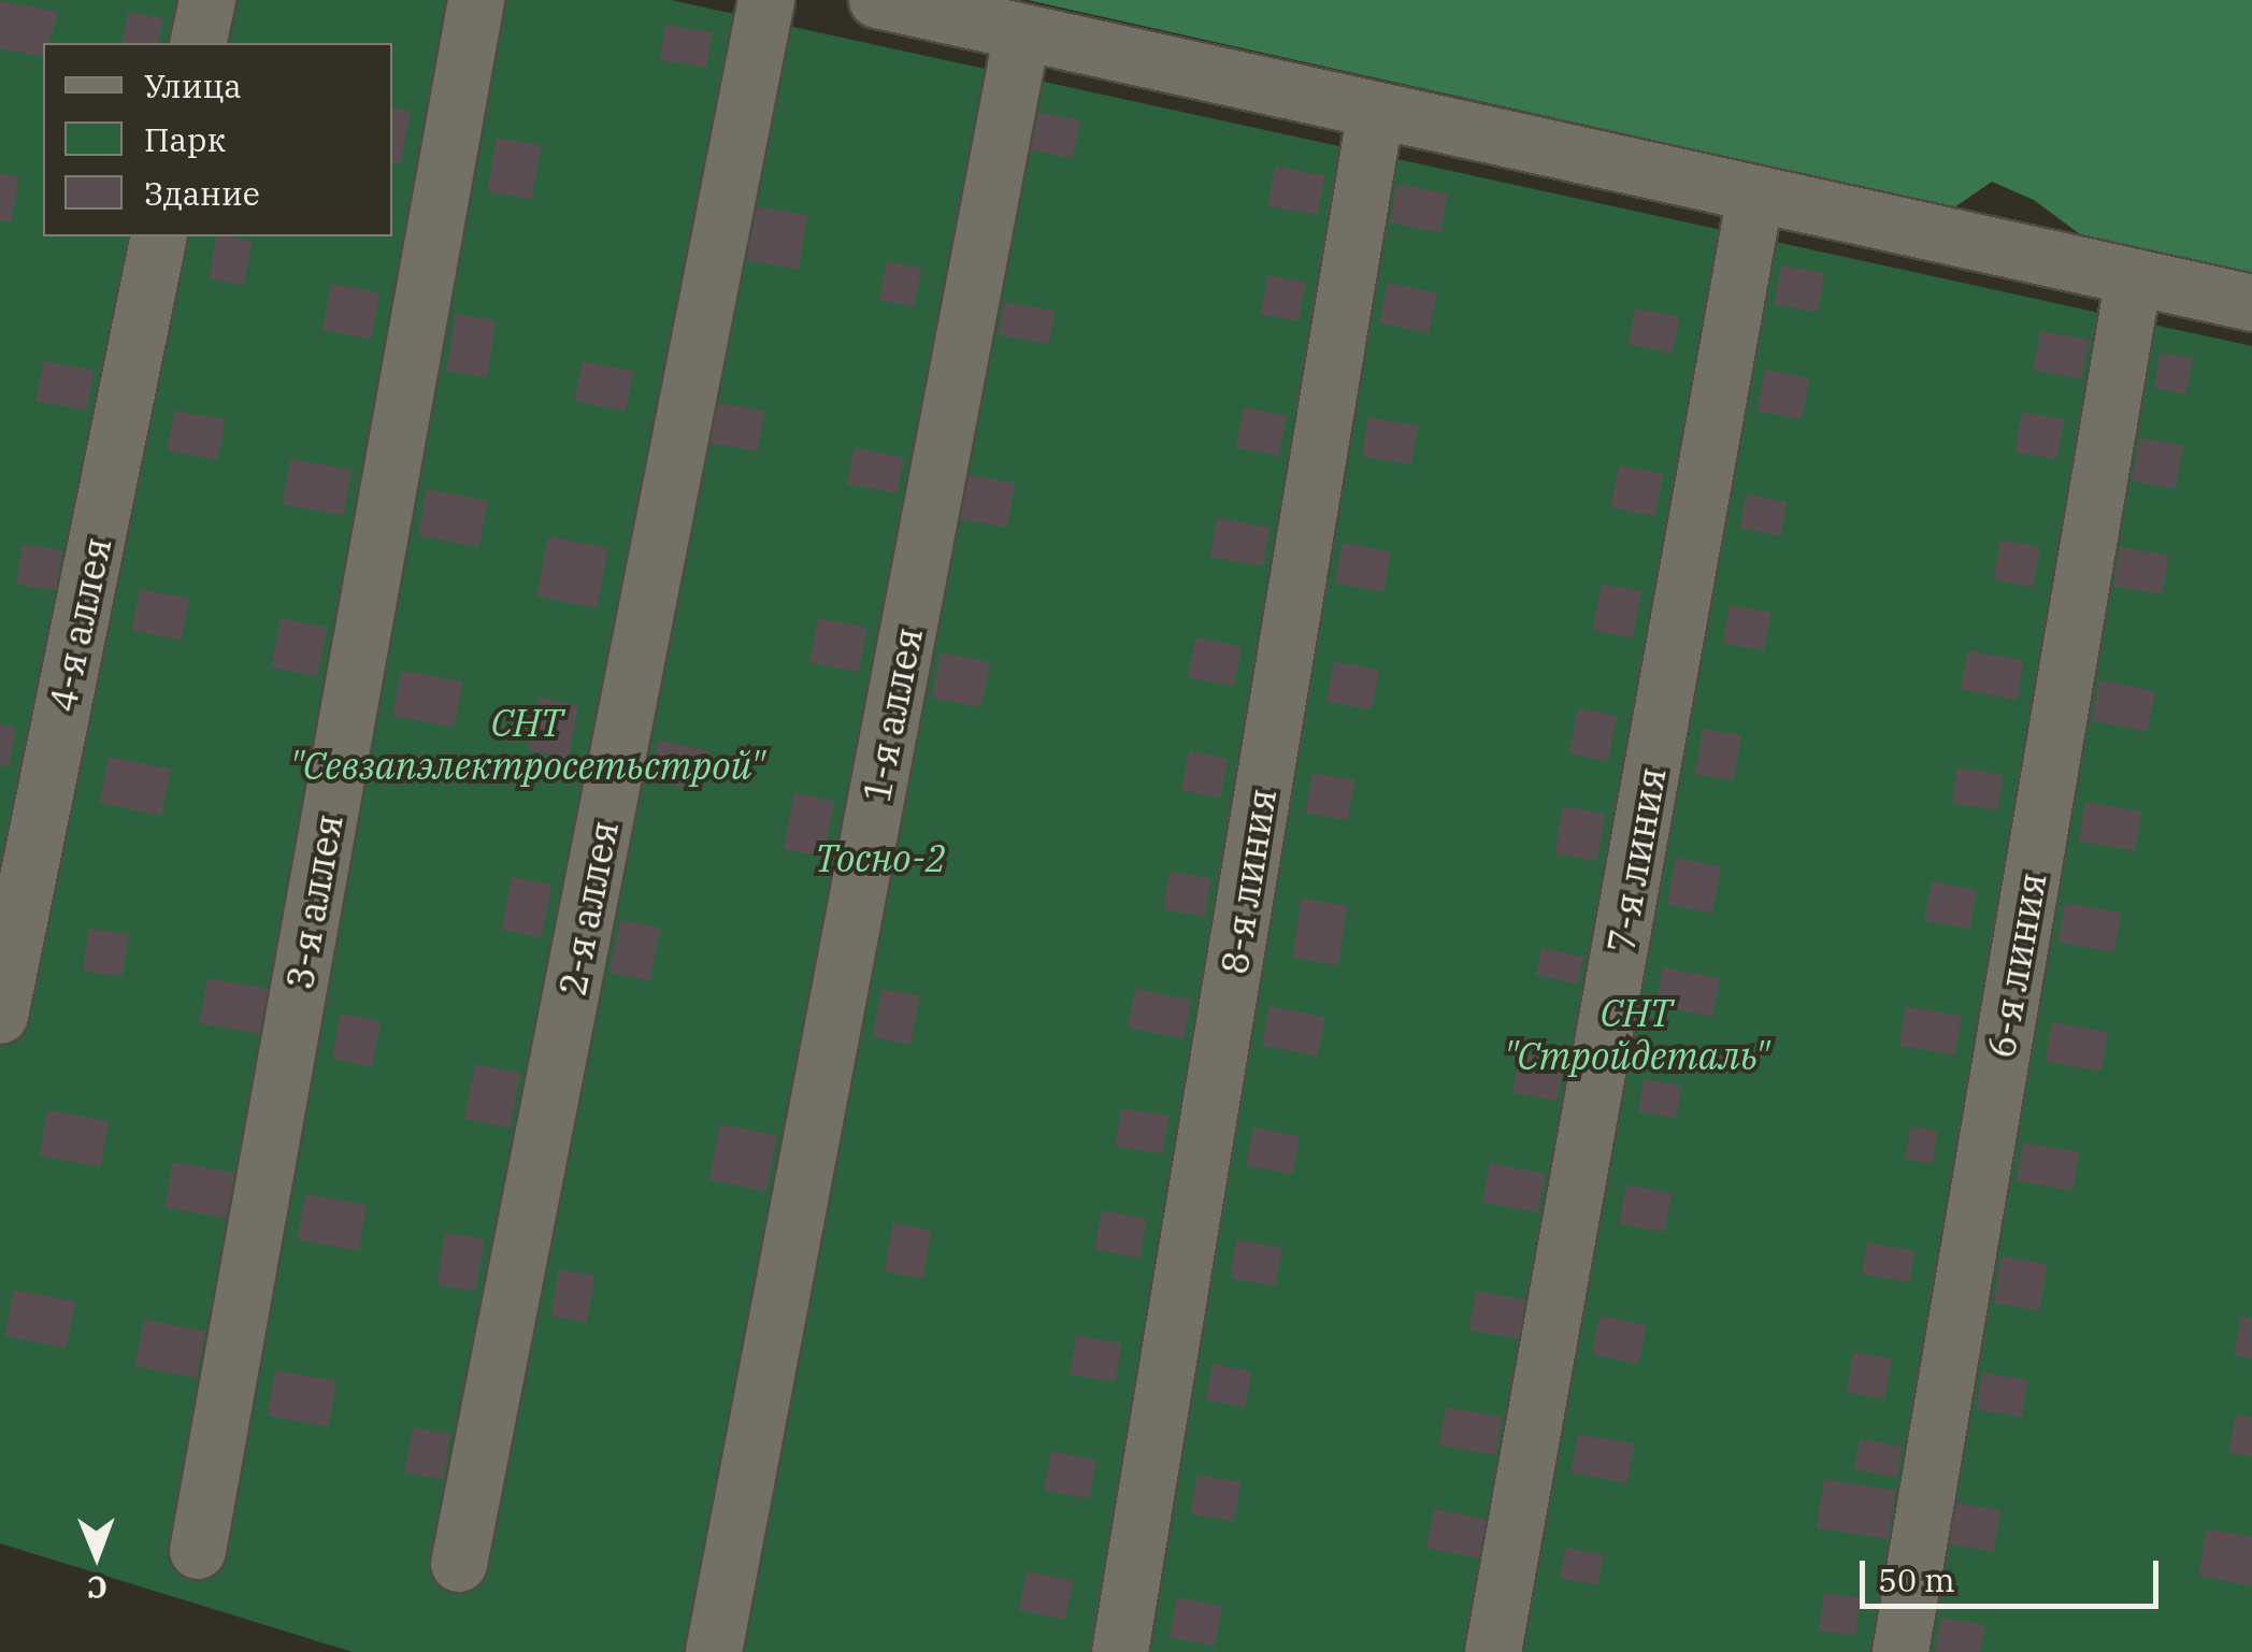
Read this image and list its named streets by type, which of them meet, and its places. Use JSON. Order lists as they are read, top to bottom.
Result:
{
  "streets": {
    "street": [
      "4-я аллея",
      "1-я аллея",
      "7-я линия",
      "8-я линия",
      "3-я аллея",
      "2-я аллея",
      "6-я линия"
    ]
  },
  "parks": ["СНТ \"Севзапэлектросетьстрой\"", "Тосно-2", "СНТ \"Стройдеталь\""],
  "legend": ["Улица", "Парк", "Здание"],
  "scale_bar": "50 m",
  "north": "bottom"
}
